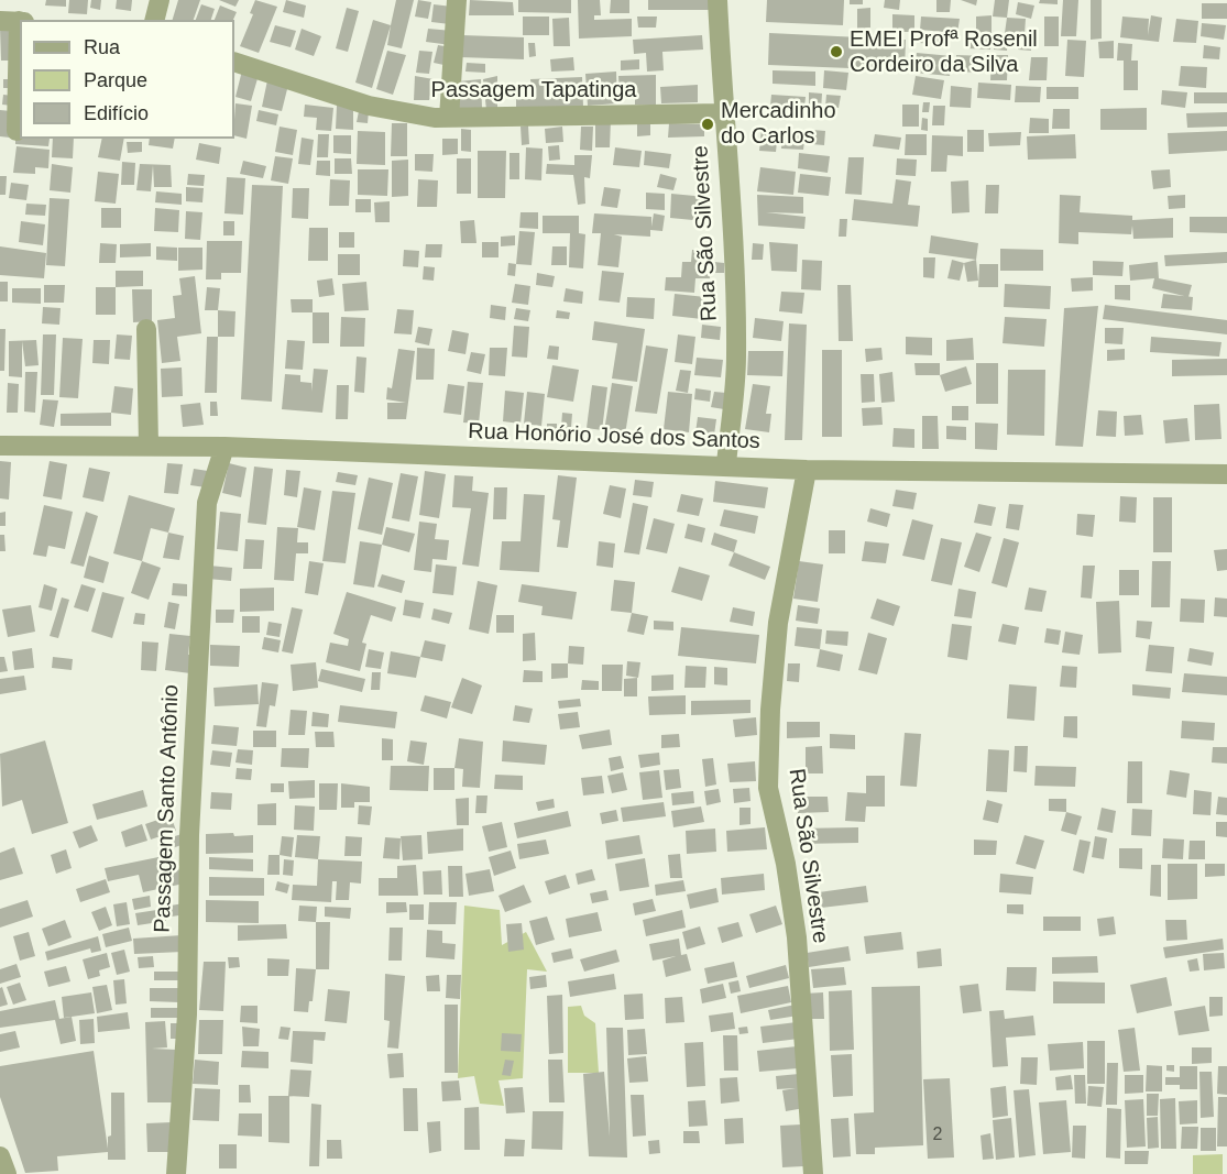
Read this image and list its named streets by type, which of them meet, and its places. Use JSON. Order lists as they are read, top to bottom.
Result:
{
  "streets": {
    "street": [
      "Passagem Tapatinga",
      "Rua São Silvestre",
      "Rua Honório José dos Santos",
      "Passagem Santo Antônio"
    ]
  },
  "crossings": [
    ["Passagem Tapatinga", "Rua São Silvestre"],
    ["Rua São Silvestre", "Rua Honório José dos Santos"],
    ["Rua Honório José dos Santos", "Passagem Santo Antônio"]
  ],
  "places": ["EMEI Profª Rosenil Cordeiro da Silva", "Mercadinho do Carlos"],
  "house_numbers": ["2"],
  "legend": ["Rua", "Parque", "Edifício"]
}
